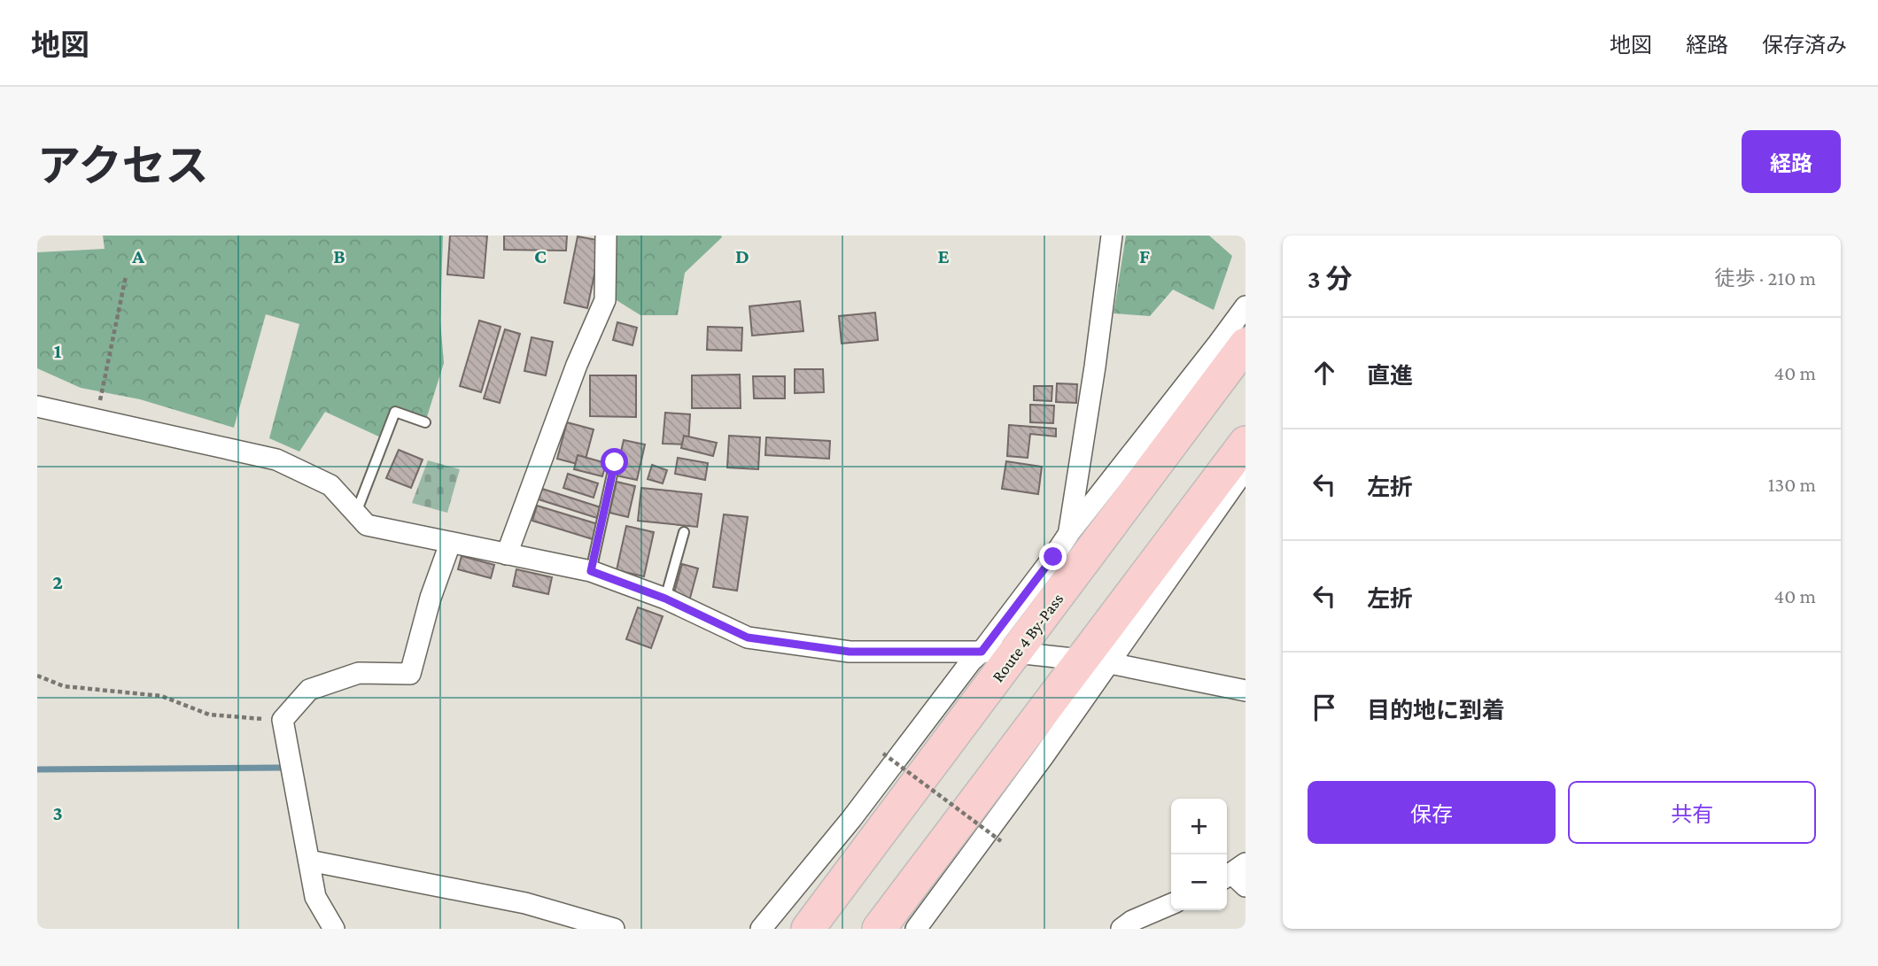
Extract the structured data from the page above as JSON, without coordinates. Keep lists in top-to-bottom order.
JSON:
{
  "streets": {
    "highway": ["Route 4 By-Pass"]
  },
  "page": {
    "header": "地図",
    "nav": ["地図", "経路", "保存済み"],
    "title": "アクセス",
    "buttons": [
      "経路",
      ["保存", "共有"]
    ],
    "heading": ["3 分", "徒歩 · 210 m"],
    "list": [
      ["直進", "40 m"],
      ["左折", "130 m"],
      ["左折", "40 m"],
      "目的地に到着"
    ],
    "map_buttons": ["+", "−"]
  },
  "grid": {
    "columns": [
      "A",
      "B",
      "C",
      "D",
      "E",
      "F"
    ],
    "rows": ["1", "2", "3"]
  }
}
